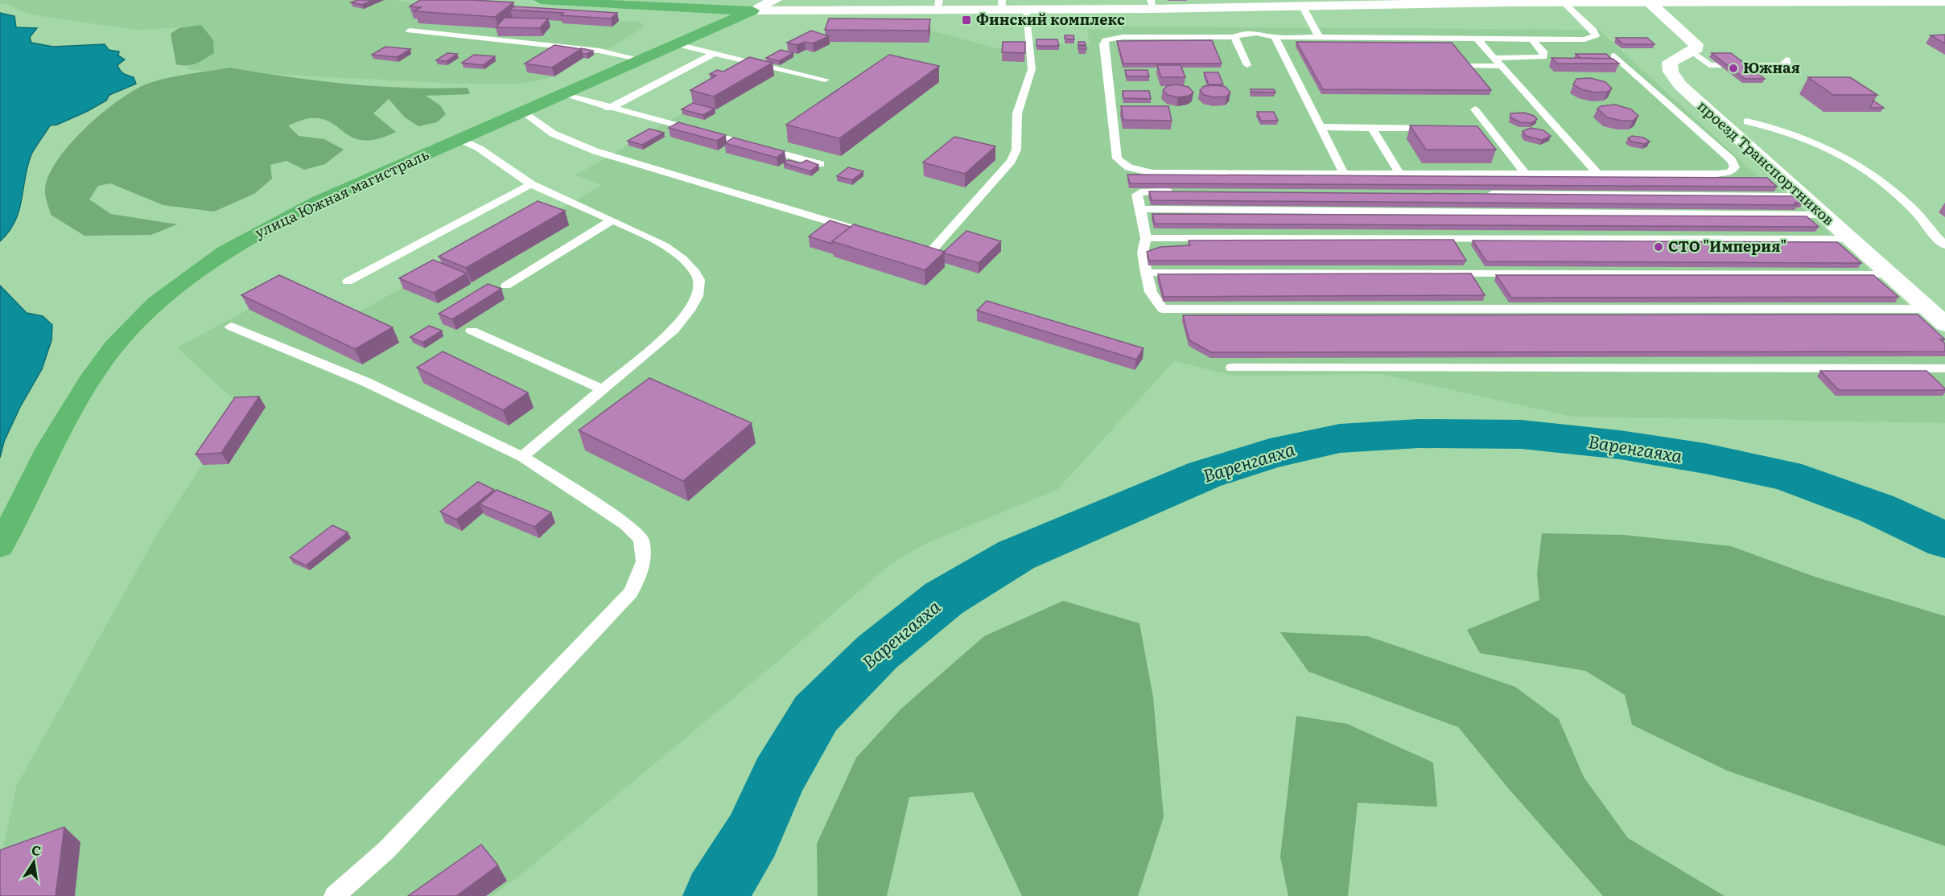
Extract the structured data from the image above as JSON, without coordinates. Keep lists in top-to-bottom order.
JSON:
{
  "streets": {
    "highway": ["улица Южная магистраль"],
    "street": ["проезд Транспортников"]
  },
  "water": ["Варенгаяха"],
  "places": {
    "transit": ["Финский комплекс"],
    "other": ["Южная", "СТО \"Империя\""]
  },
  "north": "top"
}
